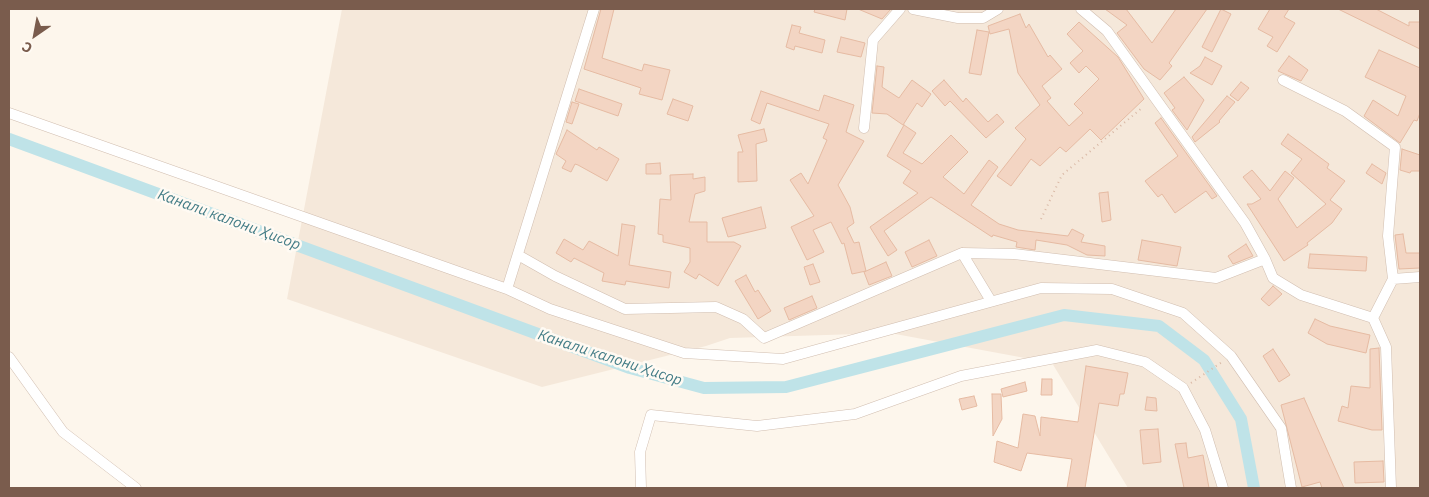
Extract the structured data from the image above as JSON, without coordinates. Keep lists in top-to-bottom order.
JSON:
{
  "water": ["Канали калони Ҳисор"],
  "north": "bottom left"
}
